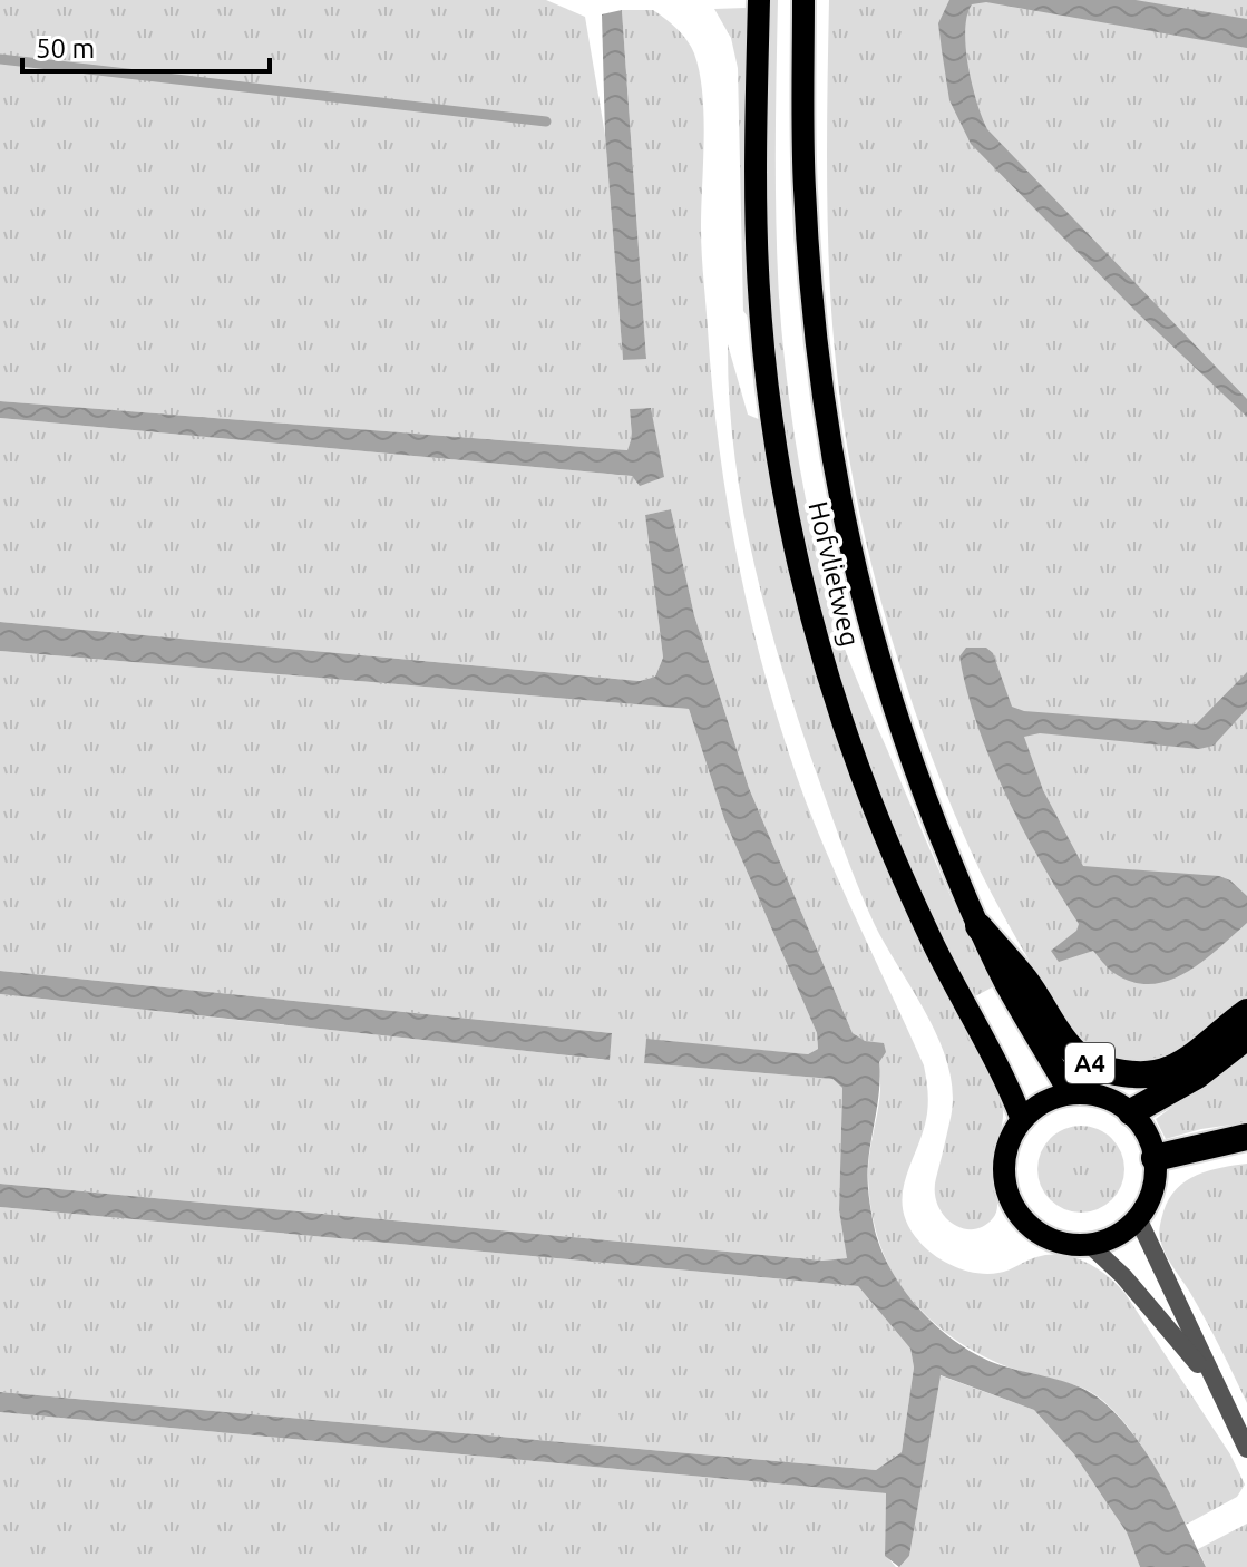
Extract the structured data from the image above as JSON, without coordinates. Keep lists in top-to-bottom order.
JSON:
{
  "streets": {
    "highway": ["A4"],
    "main road": ["Hofvlietweg"]
  },
  "crossings": [
    ["Hofvlietweg", "A4"]
  ],
  "scale_bar": "50 m"
}
